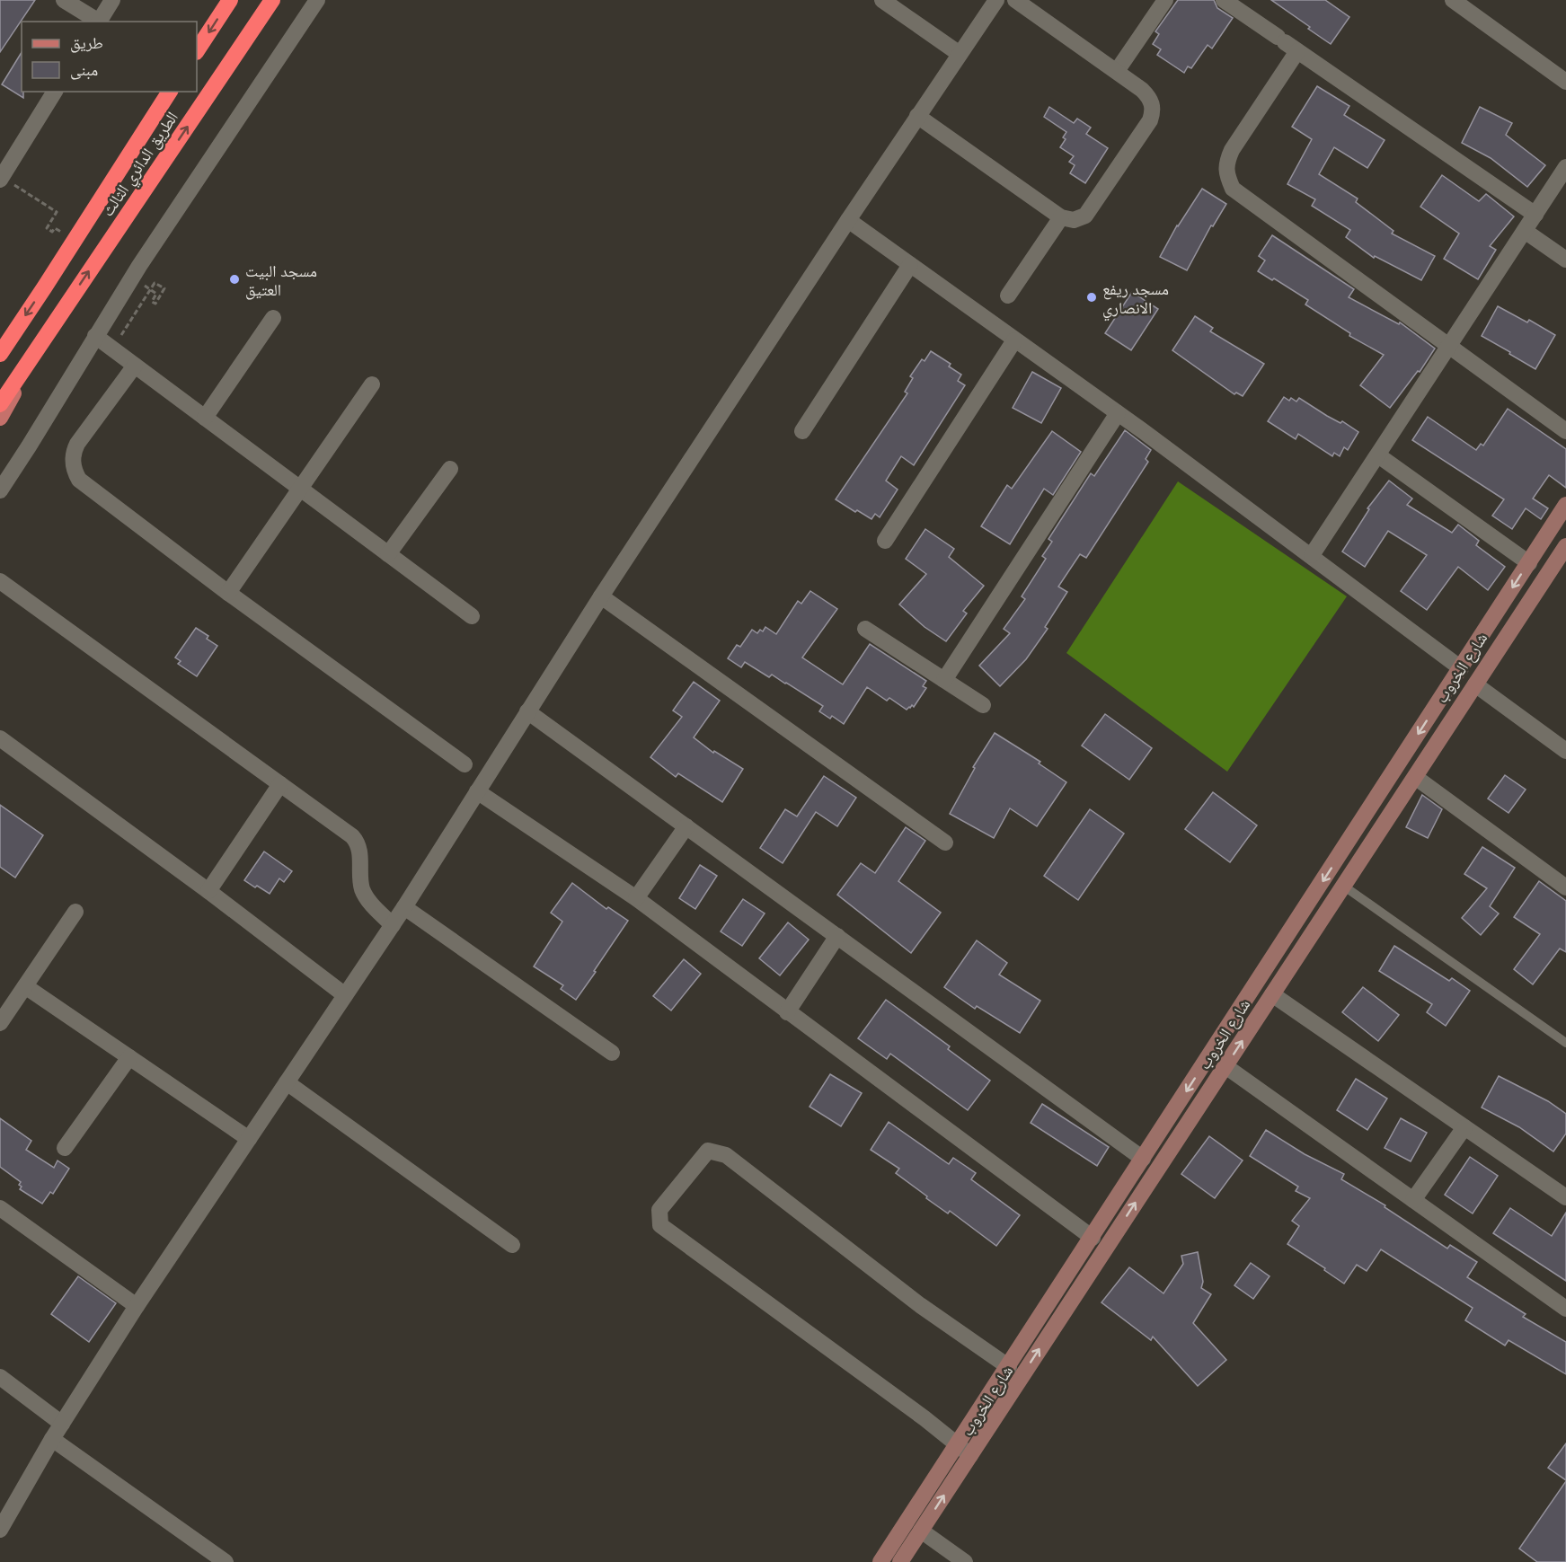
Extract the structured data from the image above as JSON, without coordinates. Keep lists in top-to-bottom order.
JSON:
{
  "streets": {
    "highway": ["الطريق الدائري الثالث"],
    "main road": ["شارع الخروب"]
  },
  "places": ["مسجد البيت العتيق", "مسجد ريفع الانصاري"],
  "legend": ["طريق", "مبنى"]
}
